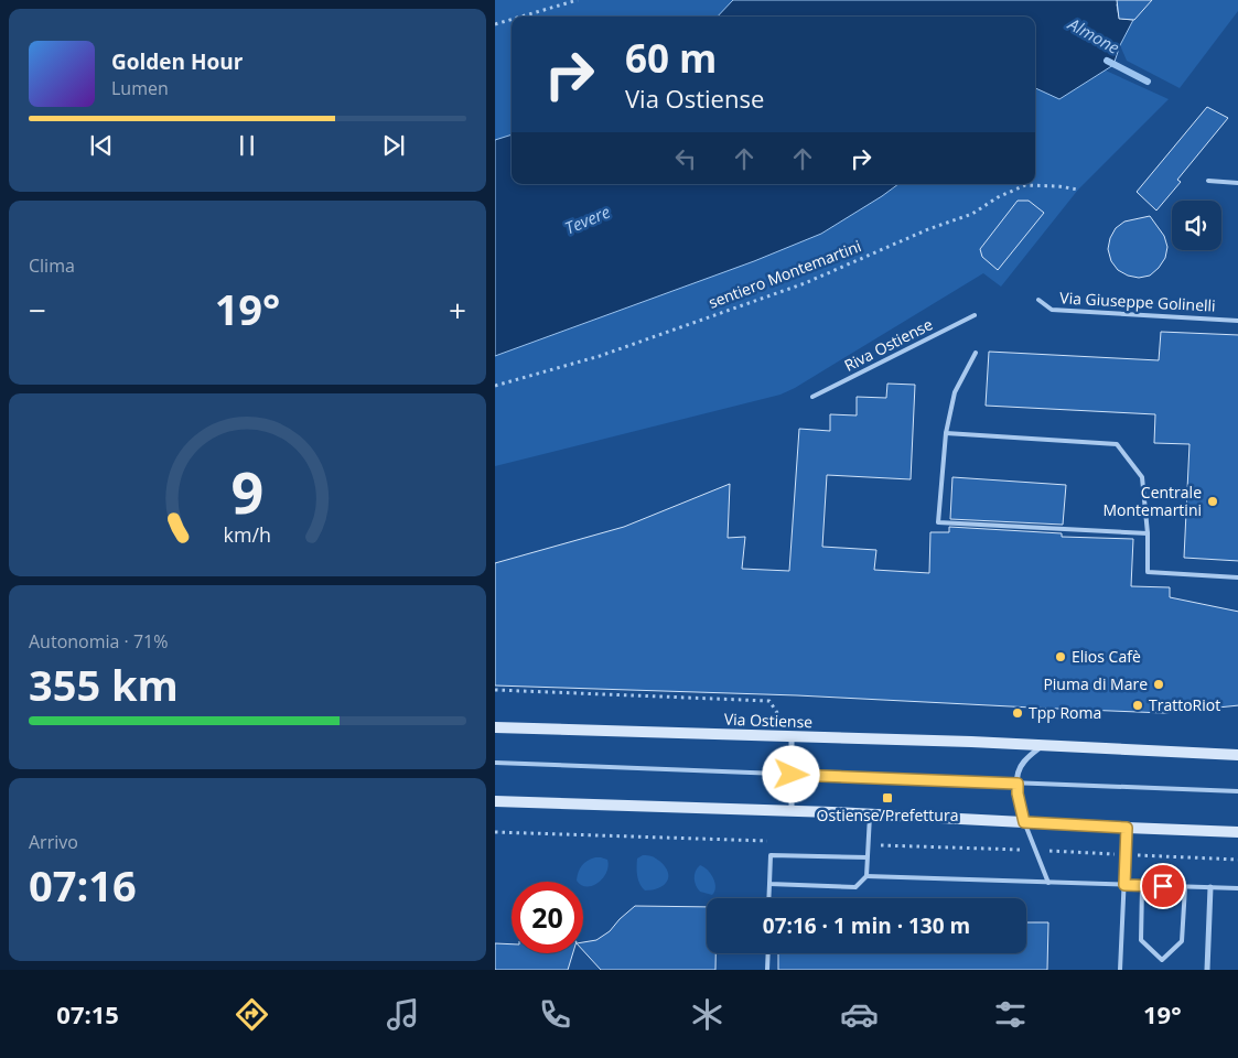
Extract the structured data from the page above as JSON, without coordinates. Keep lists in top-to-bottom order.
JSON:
{
  "streets": {
    "main road": ["Via Ostiense"],
    "lane": ["Via Giuseppe Golinelli", "Riva Ostiense"],
    "path": ["sentiero Montemartini"]
  },
  "water": ["Almone", "Tevere"],
  "places": {
    "other": [
      "Centrale Montemartini",
      "Elios Cafè",
      "Piuma di Mare",
      "TrattoRiot",
      "Tpp Roma"
    ],
    "transit": ["Ostiense/Prefettura"]
  },
  "page": {
    "turn": ["60 m", "Via Ostiense"],
    "song": ["Golden Hour", "Lumen"],
    "tile": [
      "Clima",
      ["Autonomia · 71%", "355 km"],
      ["Arrivo", "07:16"]
    ],
    "heat": ["−", "19°", "+"],
    "limit": "20",
    "trip": "07:16 · 1 min · 130 m",
    "tabs": ["07:15", "19°"],
    "gauge": ["9", "km/h"]
  }
}
